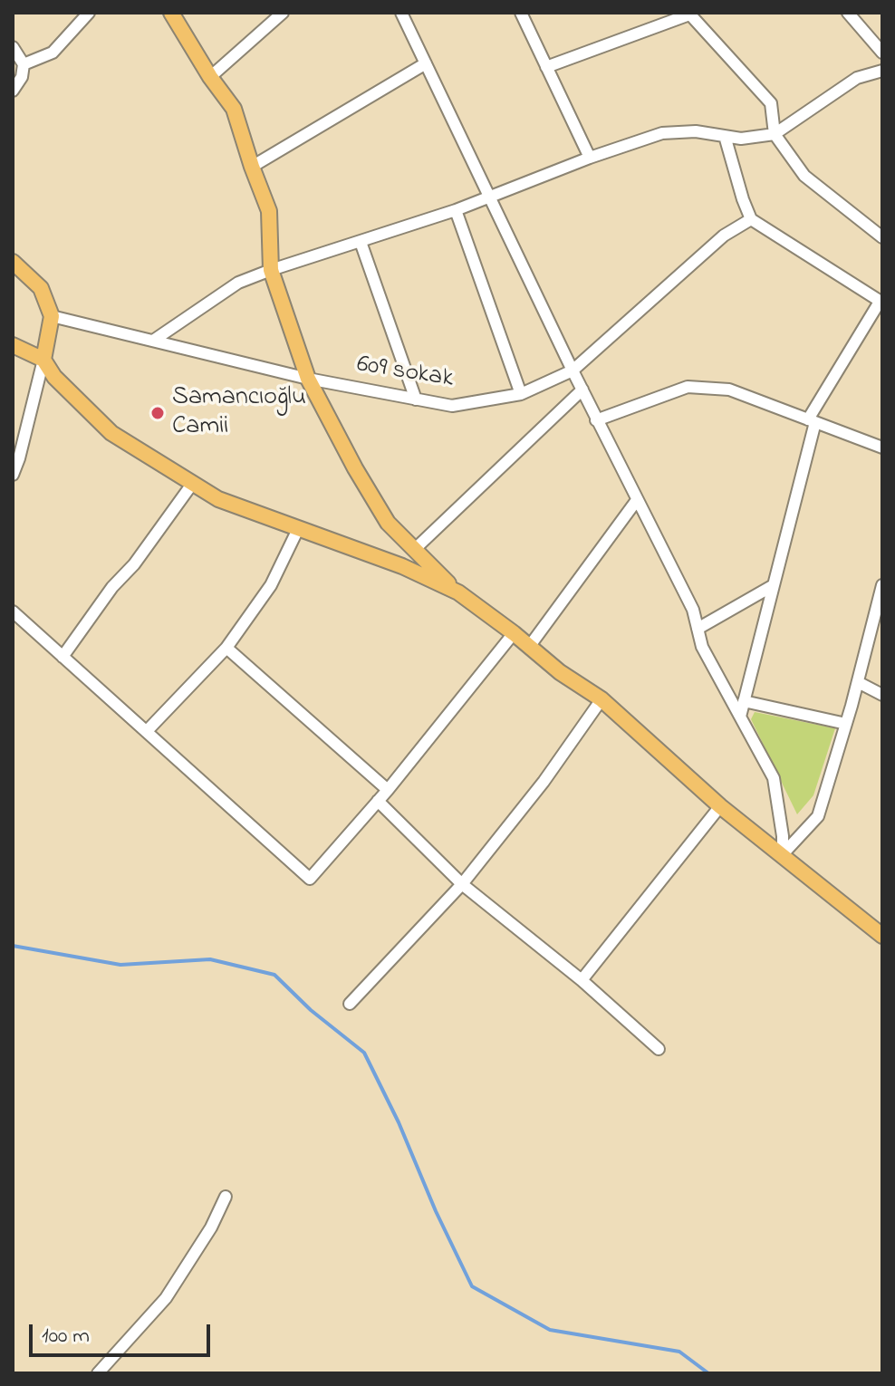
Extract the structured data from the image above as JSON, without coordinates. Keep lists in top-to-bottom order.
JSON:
{
  "streets": {
    "street": ["609 sokak"]
  },
  "places": ["Samancıoğlu Camii"],
  "scale_bar": "100 m"
}
